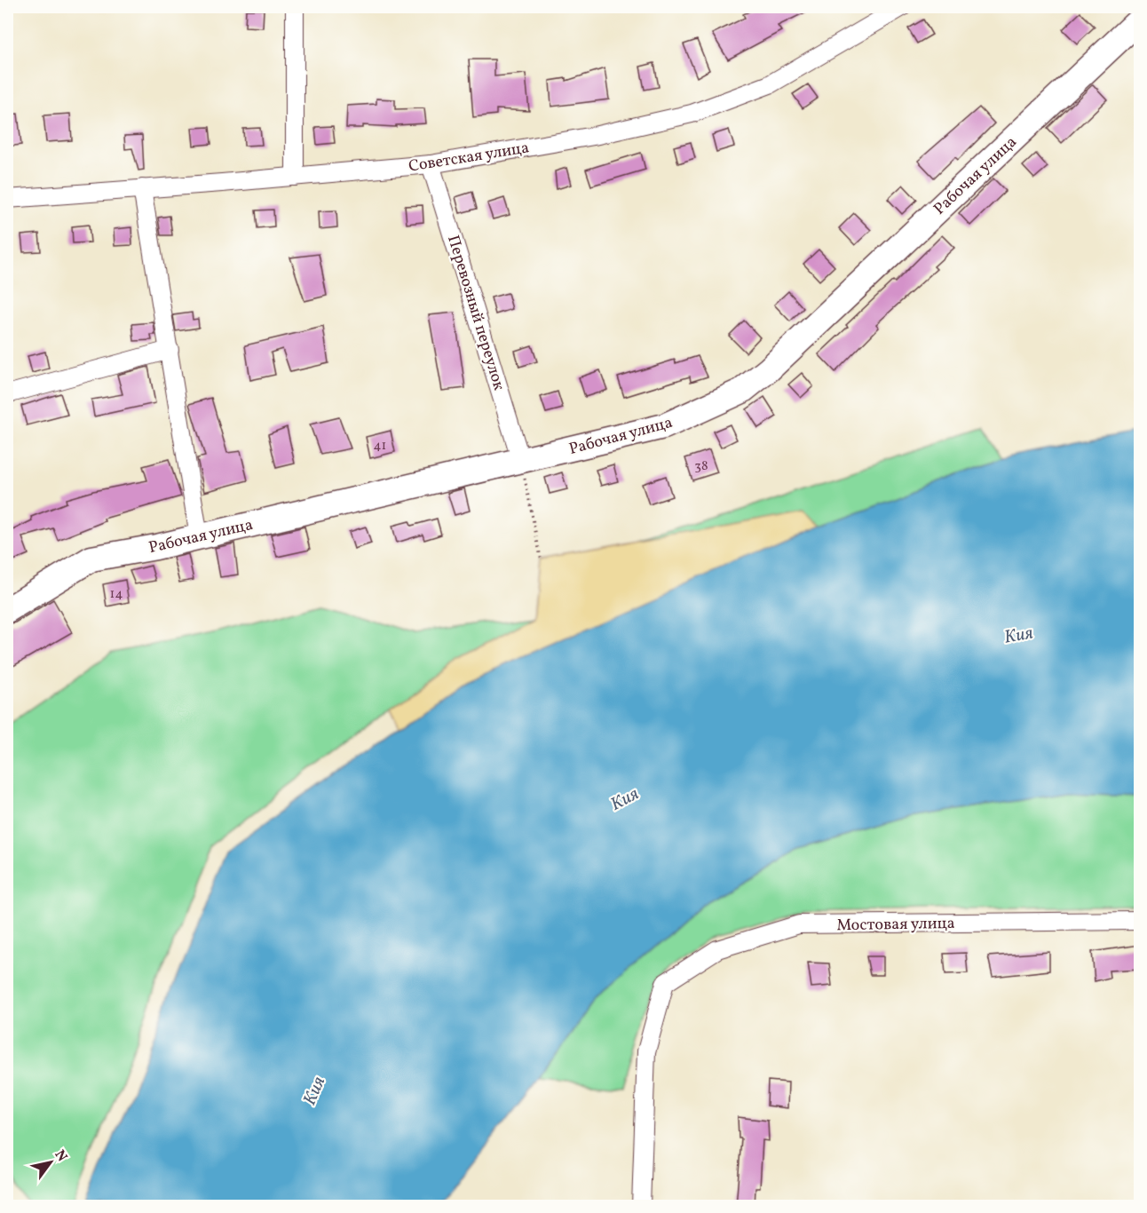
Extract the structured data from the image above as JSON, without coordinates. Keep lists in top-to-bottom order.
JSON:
{
  "streets": {
    "main road": ["Рабочая улица"],
    "street": ["Советская улица", "Перевозный переулок", "Мостовая улица"]
  },
  "crossings": [
    ["Советская улица", "Перевозный переулок"],
    ["Рабочая улица", "Перевозный переулок"]
  ],
  "water": ["Кия"],
  "house_numbers": ["41", "38", "14"],
  "north": "top right"
}
